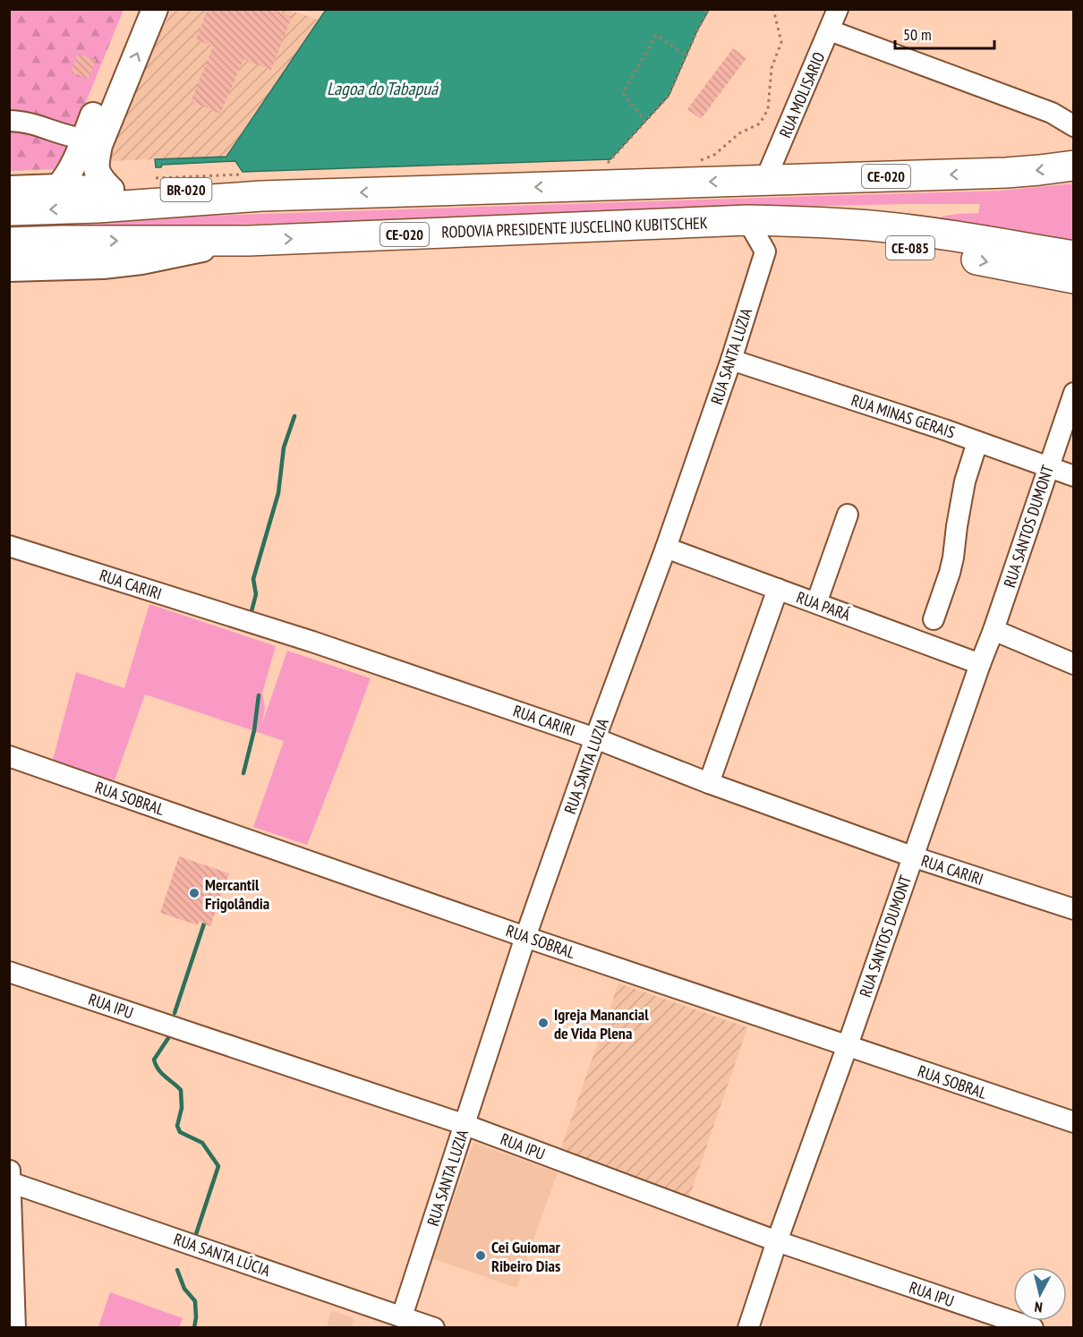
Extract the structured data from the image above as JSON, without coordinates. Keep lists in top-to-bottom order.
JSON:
{
  "streets": {
    "highway": [
      "CE-020",
      "BR-020",
      "RODOVIA PRESIDENTE JUSCELINO KUBITSCHEK",
      "CE-085"
    ],
    "street": [
      "RUA MOLISARIO",
      "RUA SANTA LUZIA",
      "RUA MINAS GERAIS",
      "RUA SANTOS DUMONT",
      "RUA CARIRI",
      "RUA PARÁ",
      "RUA SOBRAL",
      "RUA IPU",
      "RUA SANTA LÚCIA"
    ]
  },
  "crossings": [
    ["RUA MOLISARIO", "CE-020"],
    ["CE-020", "BR-020"],
    ["RODOVIA PRESIDENTE JUSCELINO KUBITSCHEK", "CE-085"],
    ["RODOVIA PRESIDENTE JUSCELINO KUBITSCHEK", "RUA SANTA LUZIA"],
    ["CE-085", "RUA SANTA LUZIA"],
    ["RUA SANTA LUZIA", "RUA MINAS GERAIS"],
    ["RUA SANTA LUZIA", "RUA CARIRI"],
    ["RUA SANTA LUZIA", "RUA PARÁ"],
    ["RUA SANTA LUZIA", "RUA SOBRAL"],
    ["RUA SANTA LUZIA", "RUA IPU"],
    ["RUA SANTA LUZIA", "RUA SANTA LÚCIA"],
    ["RUA MINAS GERAIS", "RUA SANTOS DUMONT"],
    ["RUA SANTOS DUMONT", "RUA CARIRI"],
    ["RUA SANTOS DUMONT", "RUA PARÁ"],
    ["RUA SANTOS DUMONT", "RUA SOBRAL"],
    ["RUA SANTOS DUMONT", "RUA IPU"]
  ],
  "water": ["Lagoa do Tabapuá"],
  "places": ["Mercantil Frigolândia", "Igreja Manancial de Vida Plena", "Cei Guiomar Ribeiro Dias"],
  "scale_bar": "50 m",
  "north": "bottom"
}
